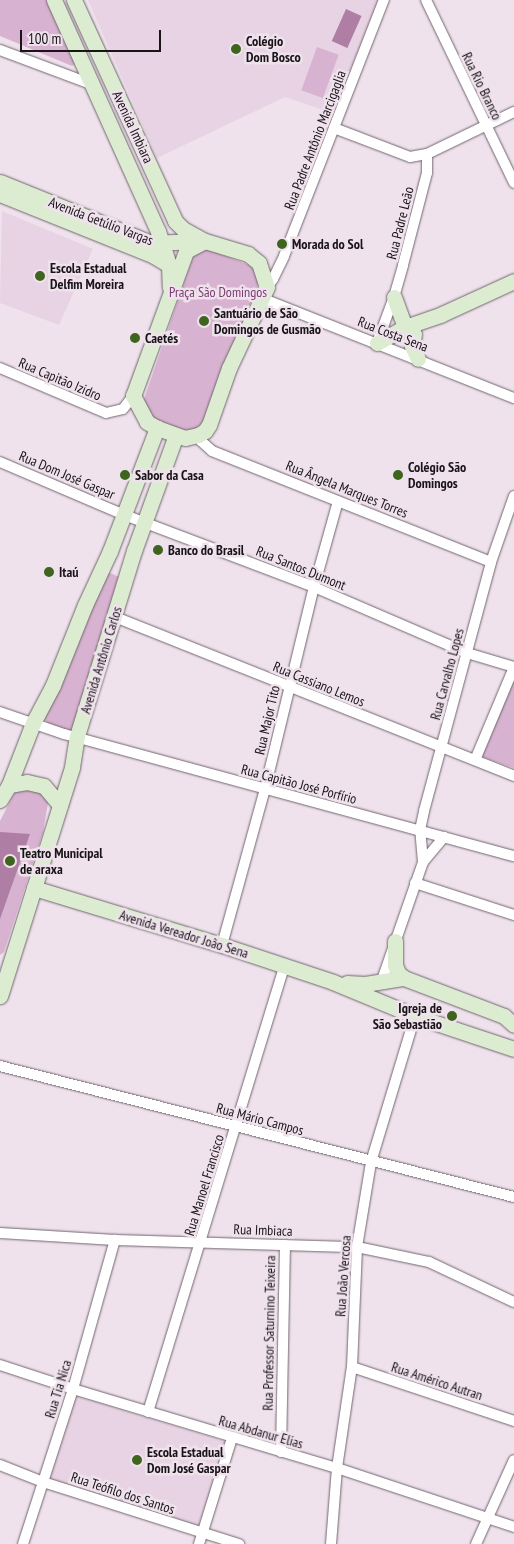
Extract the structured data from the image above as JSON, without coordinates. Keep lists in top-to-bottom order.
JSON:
{
  "streets": {
    "main road": [
      "Avenida Imbiara",
      "Avenida Getúlio Vargas",
      "Avenida Antônio Carlos",
      "Avenida Vereador João Sena"
    ],
    "street": [
      "Rua Rio Branco",
      "Rua Padre Antônio Marcigaglia",
      "Rua Padre Leão",
      "Rua Costa Sena",
      "Rua Capitão Izidro",
      "Rua Dom José Gaspar",
      "Rua Ângela Marques Torres",
      "Rua Santos Dumont",
      "Rua Carvalho Lopes",
      "Rua Cassiano Lemos",
      "Rua Major Tito",
      "Rua Capitão José Porfírio",
      "Rua Mário Campos",
      "Rua Manoel Francisco",
      "Rua Imbiaca",
      "Rua João Vercosa",
      "Rua Professor Saturnino Teixeira",
      "Rua Américo Autran",
      "Rua Tia Nica",
      "Rua Abdanur Elias",
      "Rua Teófilo dos Santos"
    ]
  },
  "crossings": [
    ["Avenida Imbiara", "Avenida Getúlio Vargas"],
    ["Rua Padre Antônio Marcigaglia", "Rua Costa Sena"],
    ["Rua Padre Leão", "Rua Costa Sena"],
    ["Rua Dom José Gaspar", "Rua Santos Dumont"],
    ["Rua Ângela Marques Torres", "Rua Carvalho Lopes"],
    ["Rua Ângela Marques Torres", "Rua Major Tito"],
    ["Rua Santos Dumont", "Avenida Antônio Carlos"],
    ["Rua Santos Dumont", "Rua Carvalho Lopes"],
    ["Rua Santos Dumont", "Rua Major Tito"],
    ["Avenida Antônio Carlos", "Rua Cassiano Lemos"],
    ["Avenida Antônio Carlos", "Rua Capitão José Porfírio"],
    ["Avenida Antônio Carlos", "Avenida Vereador João Sena"],
    ["Rua Carvalho Lopes", "Rua Cassiano Lemos"],
    ["Rua Carvalho Lopes", "Rua Capitão José Porfírio"],
    ["Rua Cassiano Lemos", "Rua Major Tito"],
    ["Rua Major Tito", "Rua Capitão José Porfírio"],
    ["Rua Major Tito", "Avenida Vereador João Sena"],
    ["Avenida Vereador João Sena", "Rua Manoel Francisco"],
    ["Avenida Vereador João Sena", "Rua João Vercosa"],
    ["Rua Mário Campos", "Rua Manoel Francisco"],
    ["Rua Mário Campos", "Rua João Vercosa"],
    ["Rua Manoel Francisco", "Rua Imbiaca"],
    ["Rua Manoel Francisco", "Rua Abdanur Elias"],
    ["Rua Imbiaca", "Rua João Vercosa"],
    ["Rua Imbiaca", "Rua Professor Saturnino Teixeira"],
    ["Rua Imbiaca", "Rua Tia Nica"],
    ["Rua João Vercosa", "Rua Américo Autran"],
    ["Rua João Vercosa", "Rua Abdanur Elias"],
    ["Rua Professor Saturnino Teixeira", "Rua Abdanur Elias"],
    ["Rua Tia Nica", "Rua Abdanur Elias"],
    ["Rua Tia Nica", "Rua Teófilo dos Santos"]
  ],
  "parks": ["Praça São Domingos"],
  "places": [
    "Colégio Dom Bosco",
    "Morada do Sol",
    "Escola Estadual Delfim Moreira",
    "Santuário de São Domingos de Gusmão",
    "Caetés",
    "Sabor da Casa",
    "Colégio São Domingos",
    "Banco do Brasil",
    "Itaú",
    "Teatro Municipal de araxa",
    "Igreja de São Sebastião",
    "Escola Estadual Dom José Gaspar"
  ],
  "scale_bar": "100 m"
}
